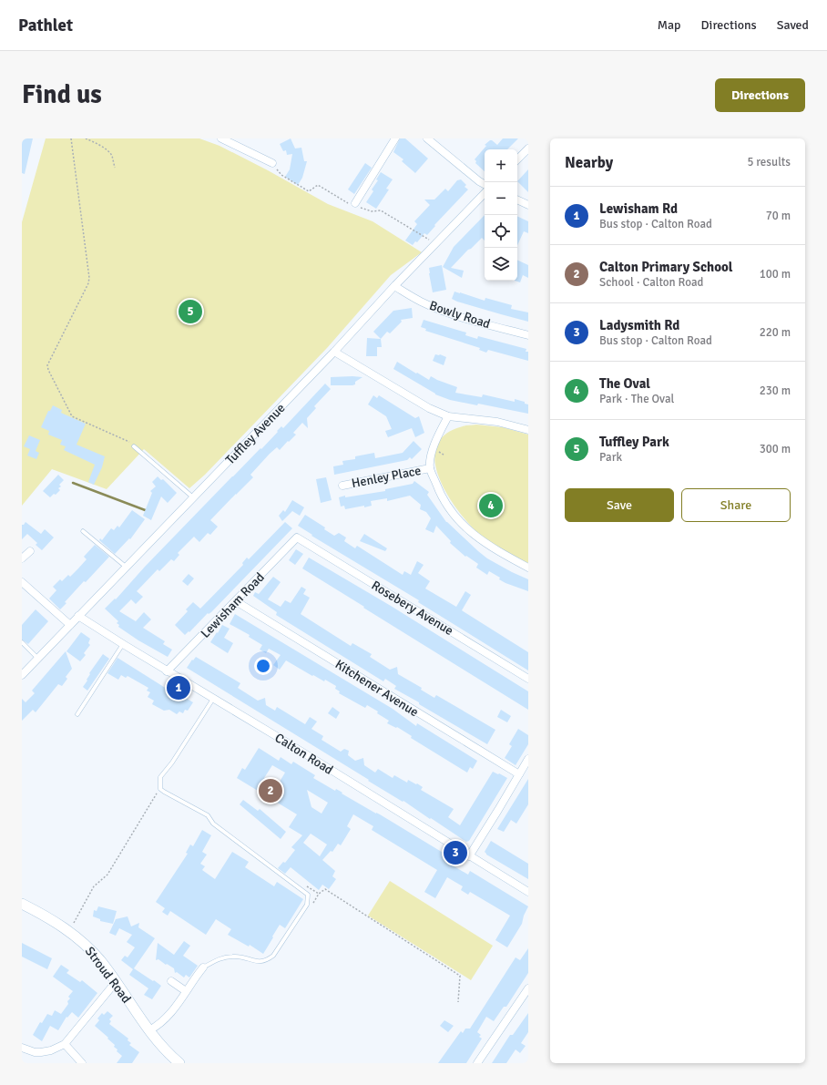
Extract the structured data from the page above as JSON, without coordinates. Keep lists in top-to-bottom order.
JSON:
{
  "streets": {
    "main road": ["Stroud Road"],
    "street": [
      "Bowly Road",
      "Tuffley Avenue",
      "Henley Place",
      "Lewisham Road",
      "Rosebery Avenue",
      "Kitchener Avenue",
      "Calton Road"
    ]
  },
  "crossings": [
    ["Bowly Road", "Tuffley Avenue"],
    ["Tuffley Avenue", "Calton Road"],
    ["Lewisham Road", "Rosebery Avenue"],
    ["Lewisham Road", "Kitchener Avenue"],
    ["Lewisham Road", "Calton Road"]
  ],
  "page": {
    "header": "Pathlet",
    "nav": ["Map", "Directions", "Saved"],
    "buttons": [
      "Directions",
      ["Save", "Share"]
    ],
    "title": "Find us",
    "heading": ["Nearby", "5 results"],
    "map_buttons": ["+", "−"],
    "list": [
      {
        "mark": "1",
        "name": "Lewisham Rd",
        "note": "Bus stop · Calton Road",
        "value": "70 m"
      },
      {
        "mark": "2",
        "name": "Calton Primary School",
        "note": "School · Calton Road",
        "value": "100 m"
      },
      {
        "mark": "3",
        "name": "Ladysmith Rd",
        "note": "Bus stop · Calton Road",
        "value": "220 m"
      },
      {
        "mark": "4",
        "name": "The Oval",
        "note": "Park · The Oval",
        "value": "230 m"
      },
      {
        "mark": "5",
        "name": "Tuffley Park",
        "note": "Park",
        "value": "300 m"
      }
    ],
    "pins": [
      "5",
      "4",
      "1",
      "2",
      "3"
    ]
  }
}
